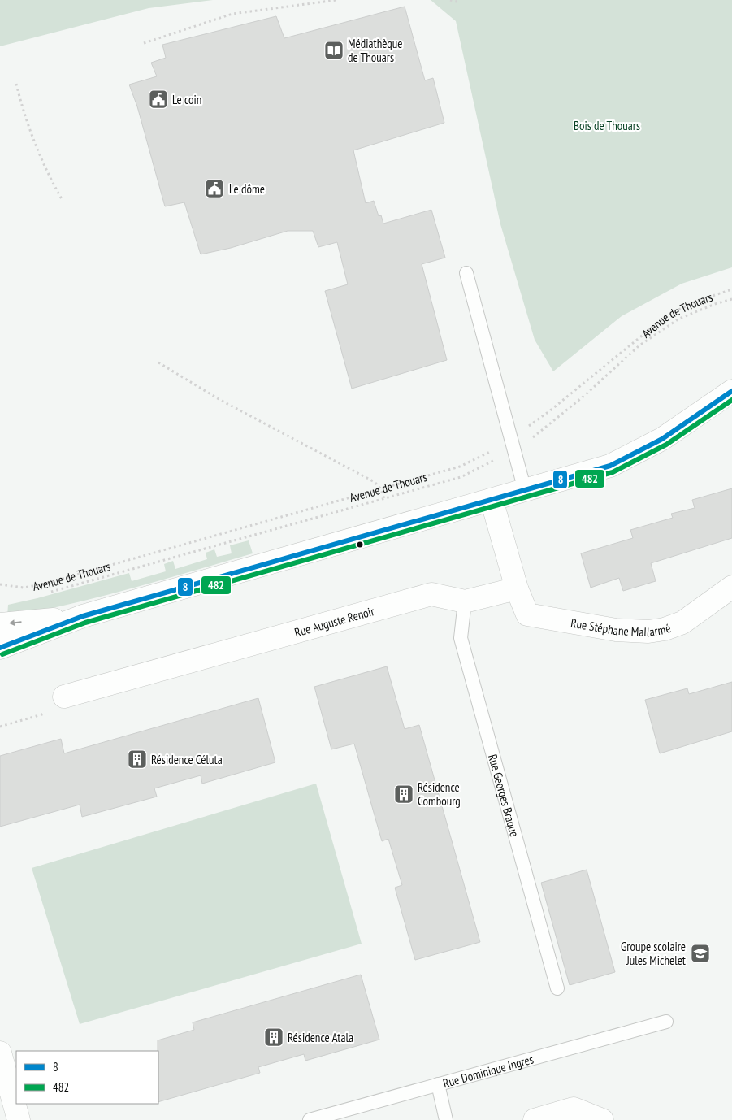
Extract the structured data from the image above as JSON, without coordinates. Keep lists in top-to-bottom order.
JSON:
{
  "streets": {
    "street": ["Rue Auguste Renoir", "Rue Stéphane Mallarmé"],
    "lane": ["Rue Georges Braque", "Rue Dominique Ingres"],
    "path": ["Avenue de Thouars"]
  },
  "crossings": [
    ["Rue Auguste Renoir", "Rue Stéphane Mallarmé"],
    ["Rue Auguste Renoir", "Rue Georges Braque"]
  ],
  "parks": ["Bois de Thouars"],
  "places": {
    "library": ["Médiathèque de Thouars"],
    "public building": ["Le coin", "Le dôme"],
    "building": ["Résidence Céluta", "Résidence Combourg", "Résidence Atala"],
    "school or university": ["Groupe scolaire Jules Michelet"]
  },
  "lines": ["transit line 8", "transit line 482"],
  "legend": ["8", "482"]
}
